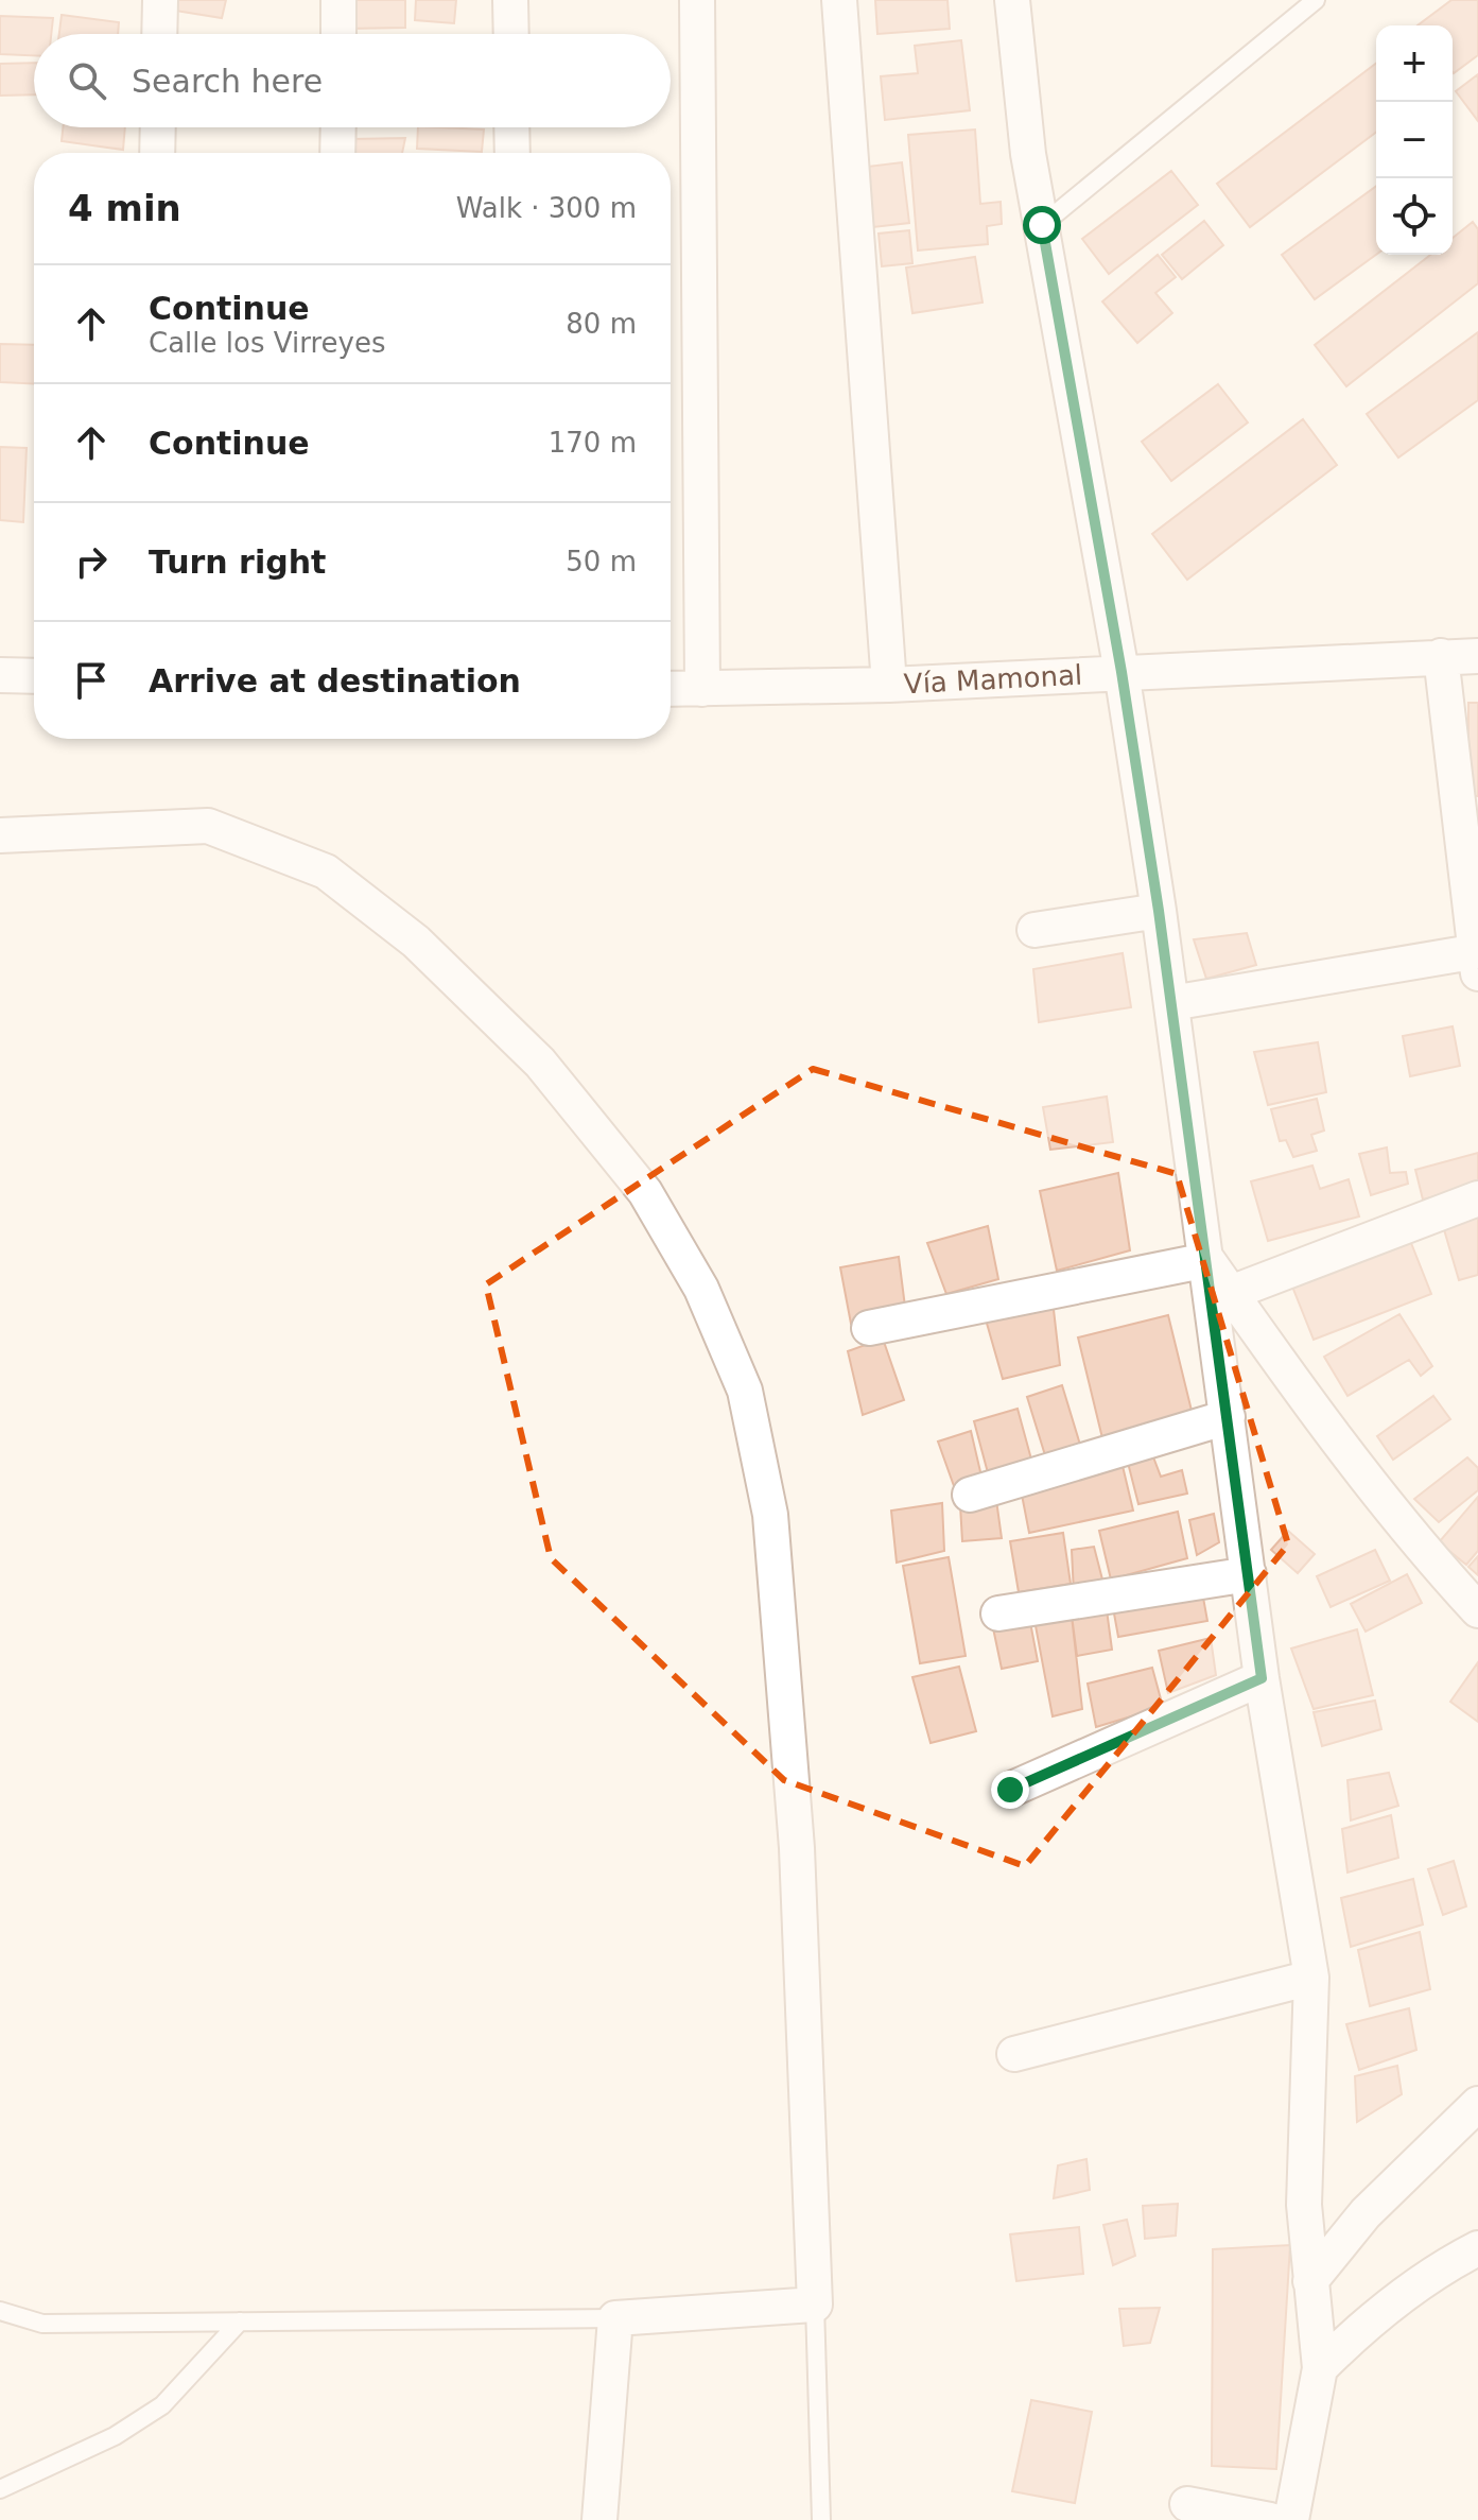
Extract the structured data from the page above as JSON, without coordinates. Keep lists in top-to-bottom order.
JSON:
{
  "streets": {
    "street": ["Vía Mamonal"]
  },
  "page": {
    "map_buttons": ["+", "−"],
    "search": "Search here",
    "heading": ["4 min", "Walk · 300 m"],
    "list": [
      ["Continue", "Calle los Virreyes", "80 m"],
      ["Continue", "170 m"],
      ["Turn right", "50 m"],
      "Arrive at destination"
    ]
  }
}
